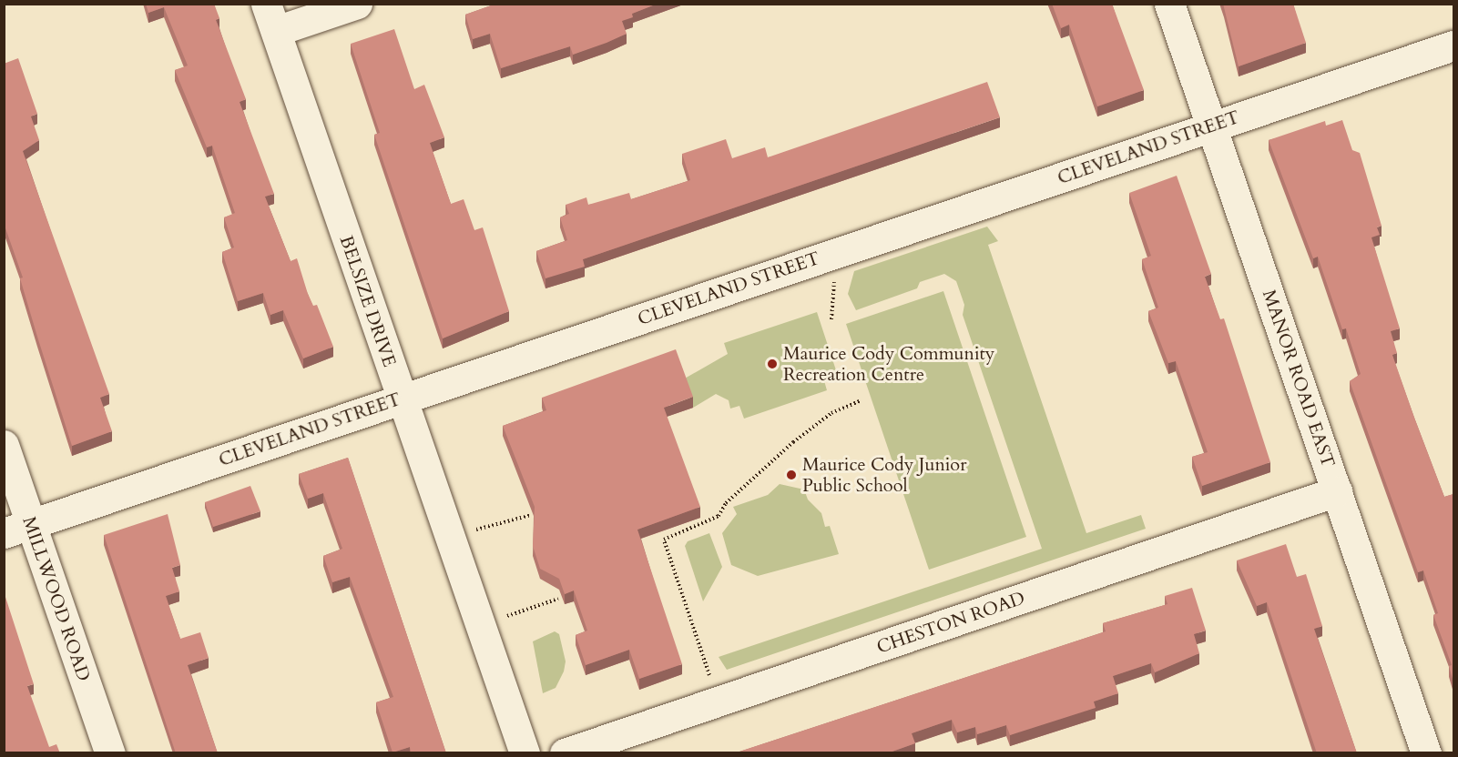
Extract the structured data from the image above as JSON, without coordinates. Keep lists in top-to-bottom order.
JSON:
{
  "streets": {
    "street": [
      "CLEVELAND STREET",
      "BELSIZE DRIVE",
      "MANOR ROAD EAST",
      "MILLWOOD ROAD",
      "CHESTON ROAD"
    ]
  },
  "crossings": [
    ["CLEVELAND STREET", "BELSIZE DRIVE"],
    ["CLEVELAND STREET", "MANOR ROAD EAST"],
    ["CLEVELAND STREET", "MILLWOOD ROAD"],
    ["MANOR ROAD EAST", "CHESTON ROAD"]
  ],
  "places": ["Maurice Cody Community Recreation Centre", "Maurice Cody Junior Public School"]
}
